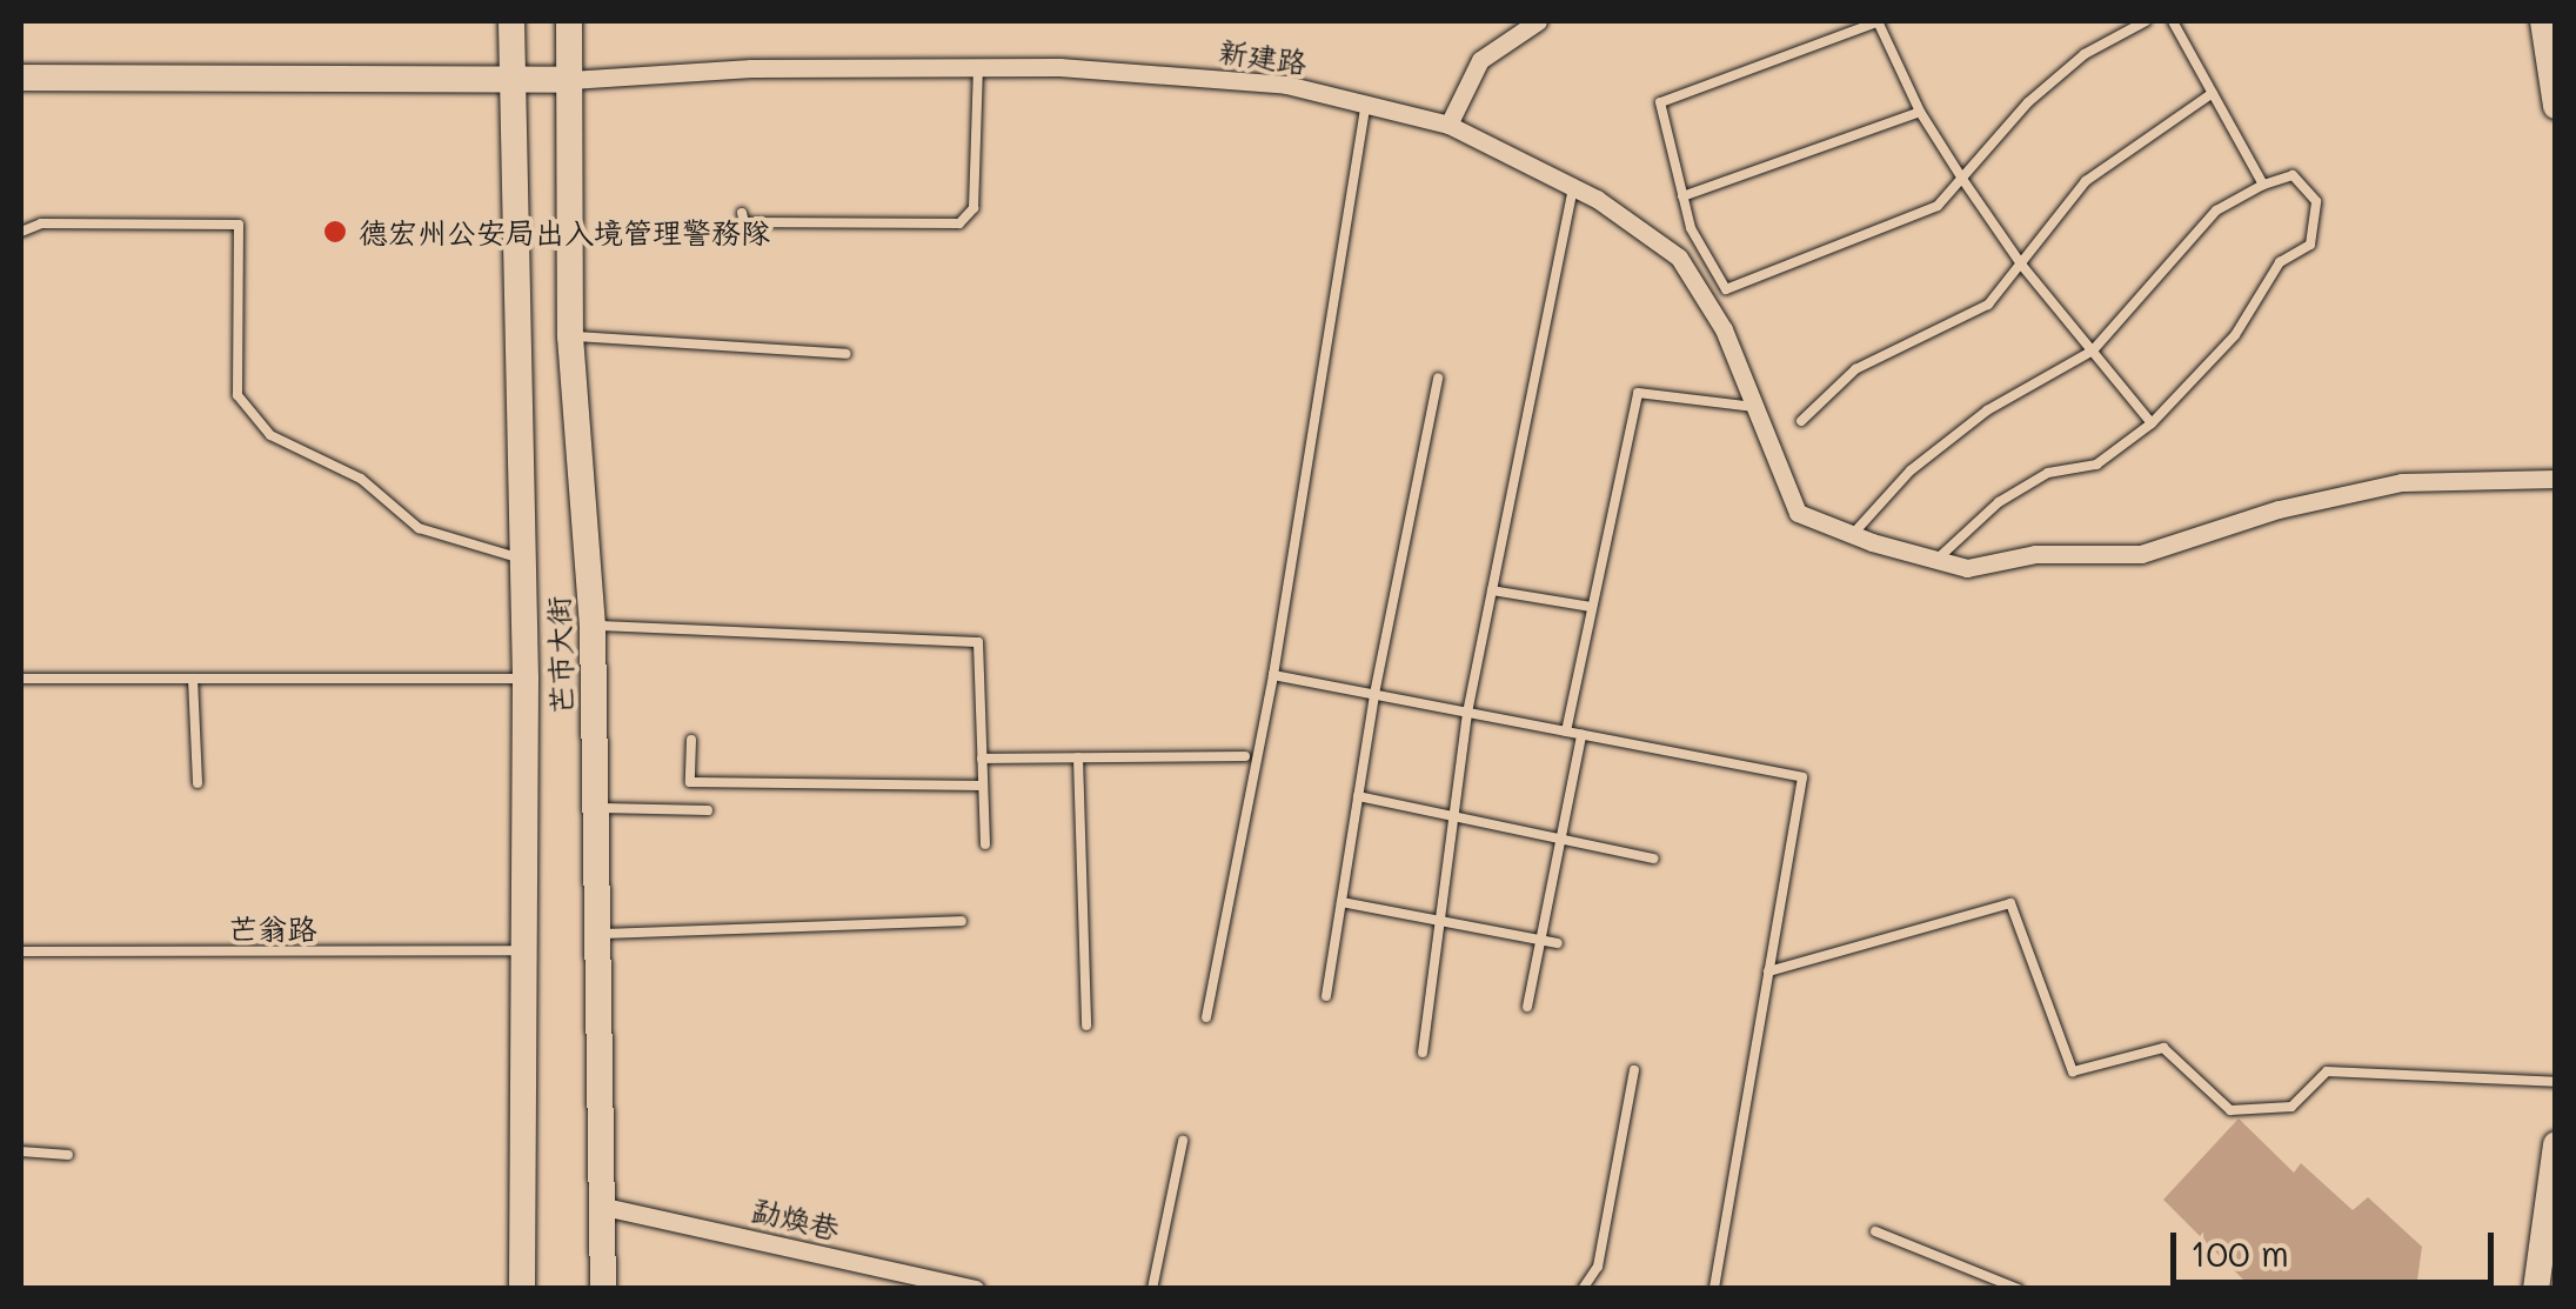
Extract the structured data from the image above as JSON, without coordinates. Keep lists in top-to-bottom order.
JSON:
{
  "streets": {
    "main road": ["芒市大街"],
    "street": ["新建路", "勐焕巷"],
    "lane": ["芒翁路"]
  },
  "crossings": [
    ["新建路", "芒市大街"],
    ["芒市大街", "芒翁路"],
    ["芒市大街", "勐焕巷"]
  ],
  "places": ["德宏州公安局出入境管理警務隊"],
  "scale_bar": "100 m"
}
